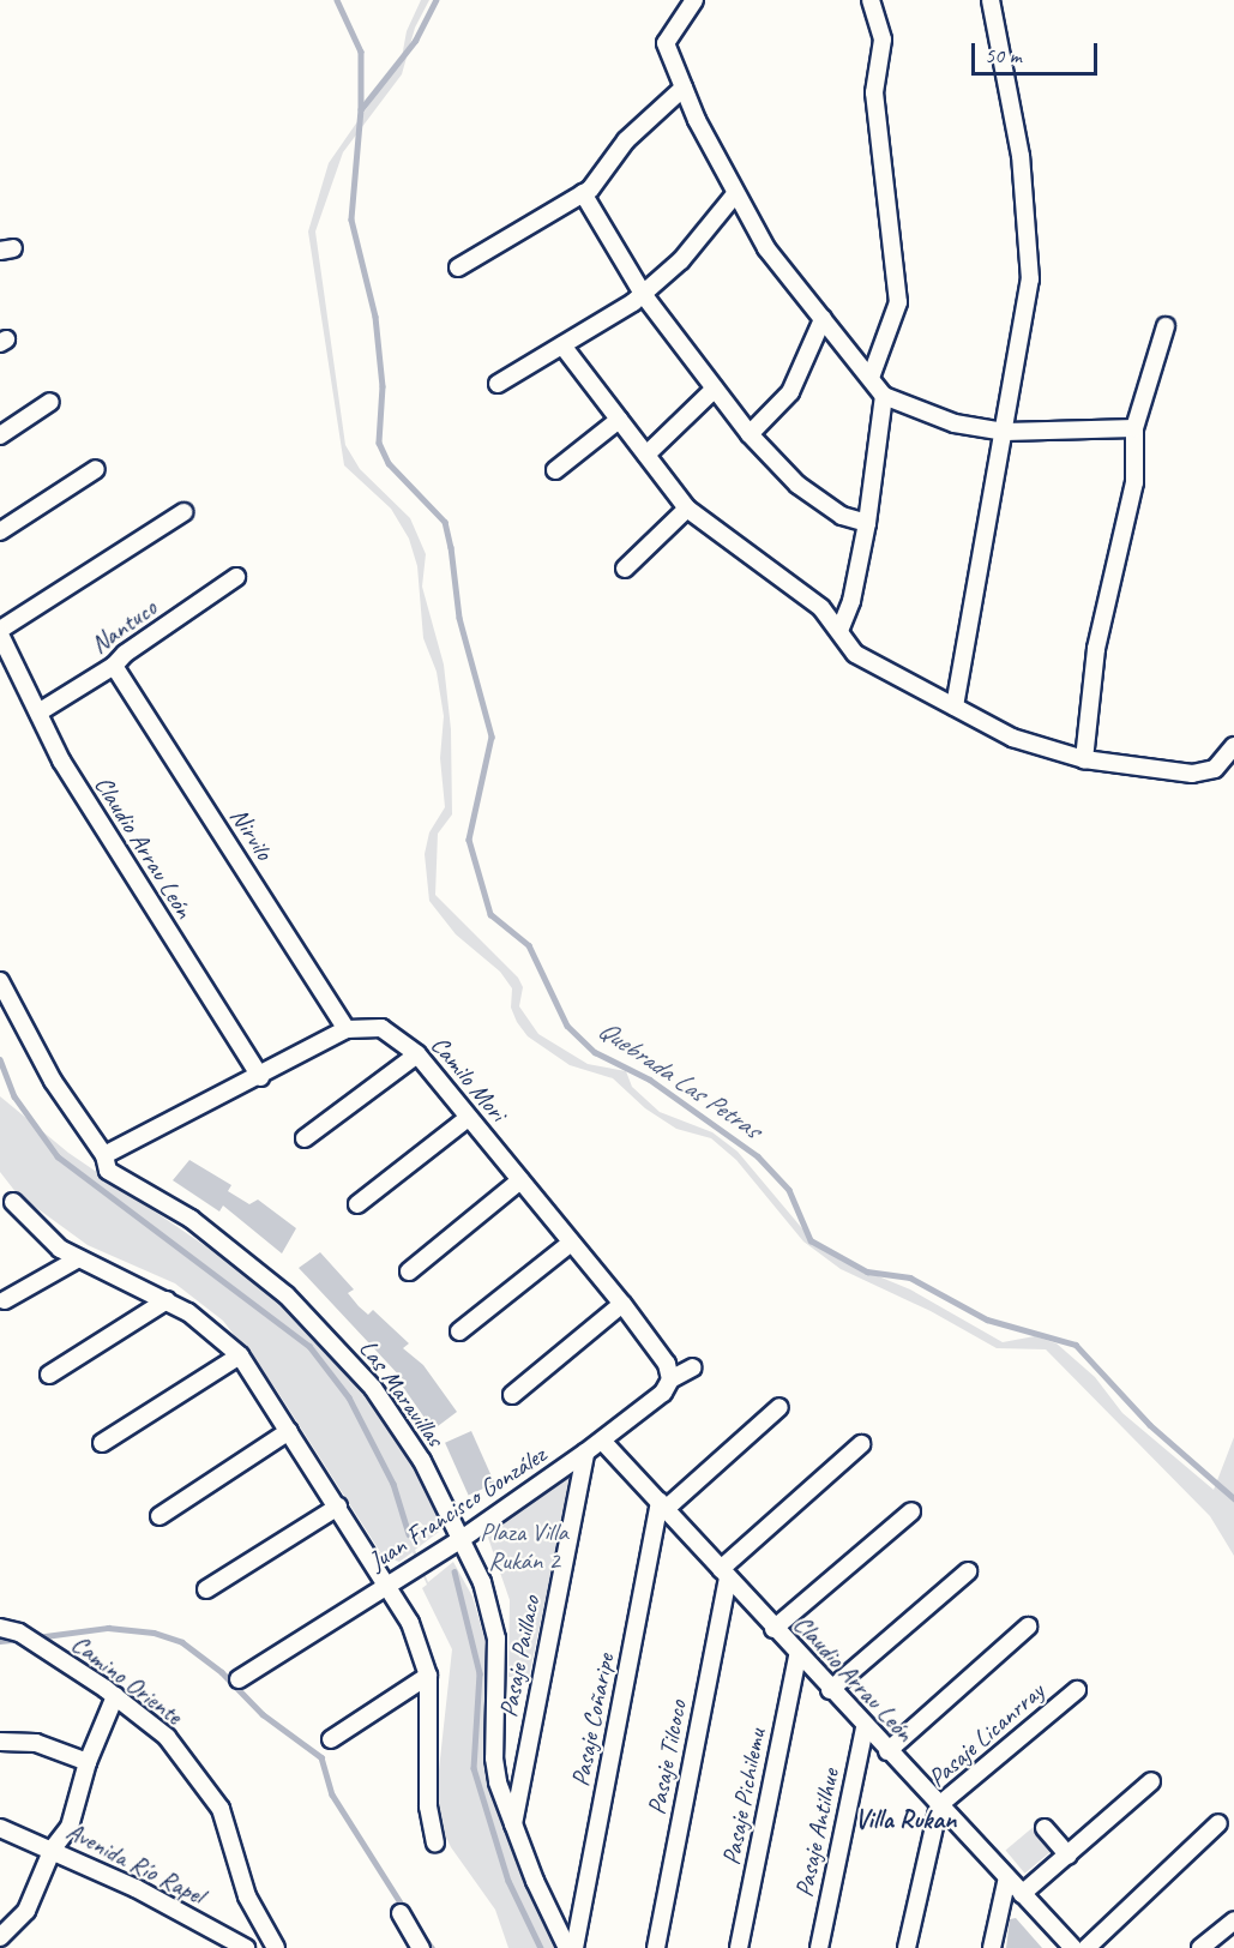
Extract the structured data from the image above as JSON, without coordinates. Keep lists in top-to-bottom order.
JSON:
{
  "streets": {
    "street": [
      "Nantuco",
      "Nirvilo",
      "Claudio Arrau León",
      "Camilo Mori",
      "Las Maravillas",
      "Juan Francisco González",
      "Pasaje Paillaco",
      "Camino Oriente",
      "Pasaje Coñaripe",
      "Pasaje Licanrray",
      "Pasaje Tilcoco",
      "Pasaje Pichilemu",
      "Pasaje Antilhue",
      "Avenida Río Rapel"
    ]
  },
  "crossings": [
    ["Nantuco", "Nirvilo"],
    ["Nantuco", "Claudio Arrau León"],
    ["Nirvilo", "Camilo Mori"],
    ["Claudio Arrau León", "Camilo Mori"],
    ["Claudio Arrau León", "Juan Francisco González"],
    ["Claudio Arrau León", "Pasaje Coñaripe"],
    ["Claudio Arrau León", "Pasaje Licanrray"],
    ["Claudio Arrau León", "Pasaje Tilcoco"],
    ["Claudio Arrau León", "Pasaje Pichilemu"],
    ["Claudio Arrau León", "Pasaje Antilhue"],
    ["Camilo Mori", "Las Maravillas"],
    ["Camilo Mori", "Juan Francisco González"],
    ["Las Maravillas", "Juan Francisco González"],
    ["Las Maravillas", "Pasaje Paillaco"],
    ["Juan Francisco González", "Pasaje Paillaco"]
  ],
  "districts": ["Villa Rukan"],
  "water": ["Quebrada Las Petras"],
  "parks": ["Plaza Villa Rukán 2"],
  "scale_bar": "50 m"
}
